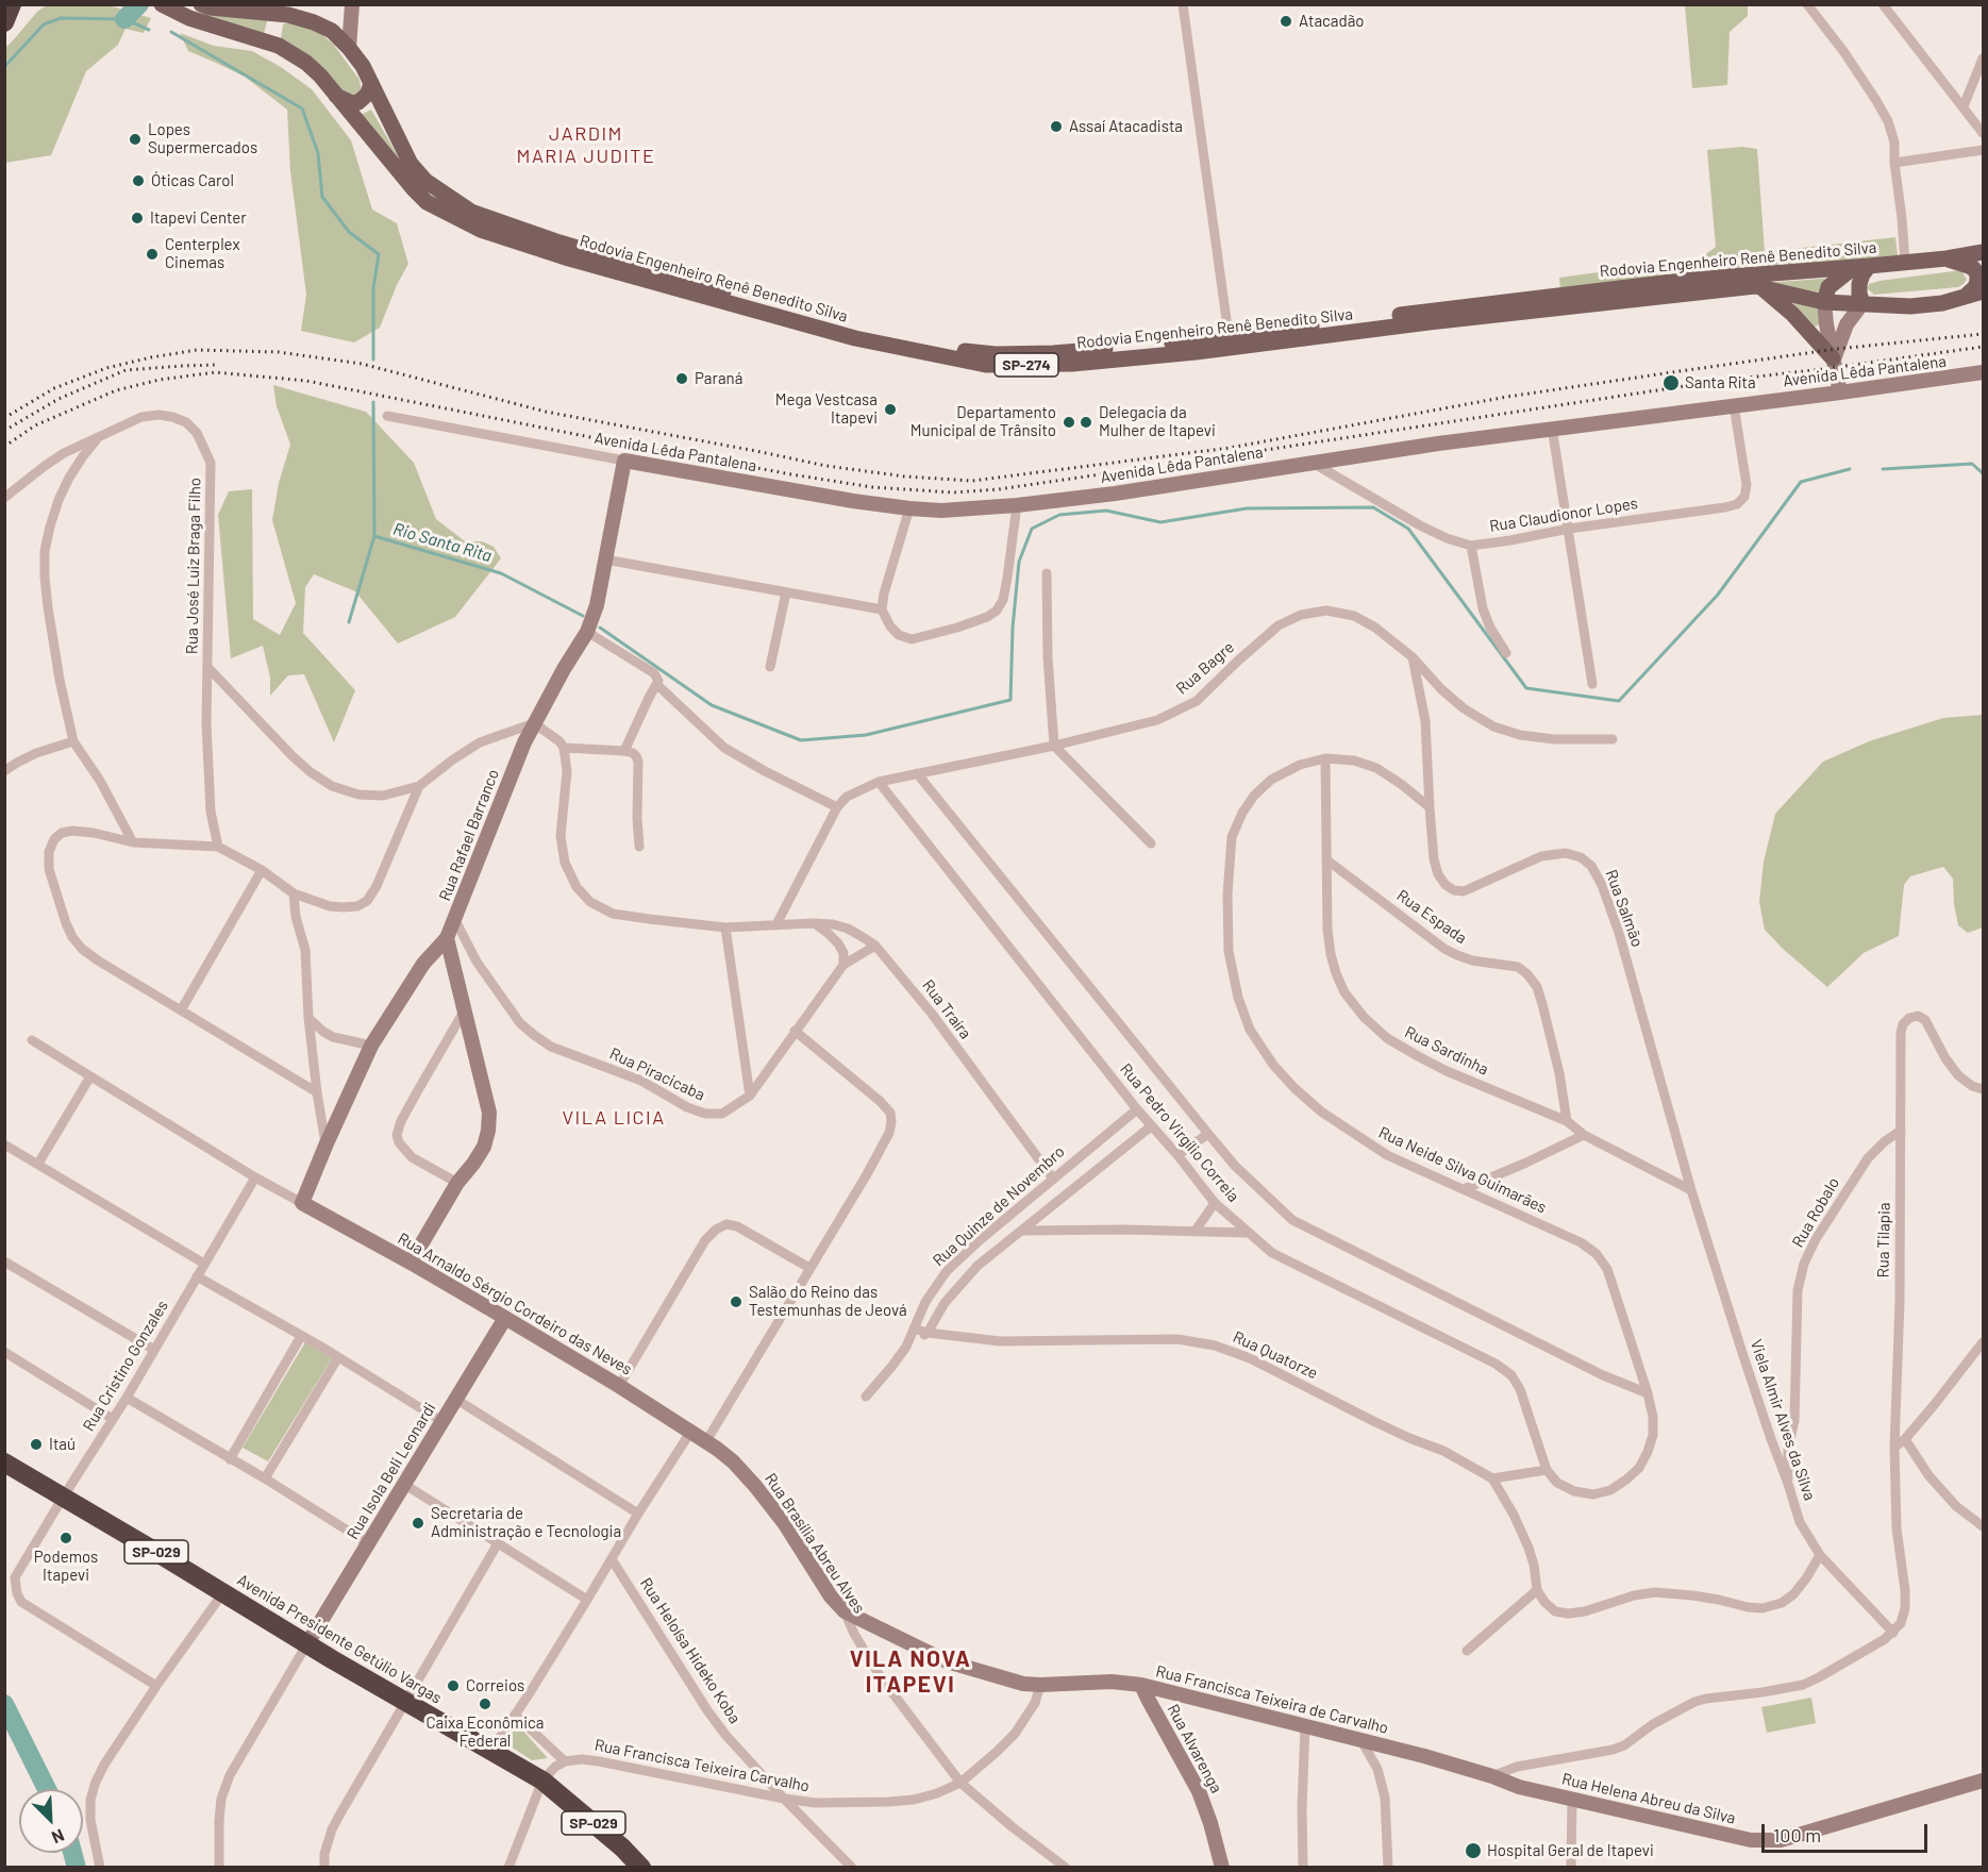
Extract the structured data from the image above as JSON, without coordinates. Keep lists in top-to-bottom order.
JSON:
{
  "streets": {
    "highway": ["SP-029", "Avenida Presidente Getúlio Vargas"],
    "main road": ["Rodovia Engenheiro Renê Benedito Silva", "SP-274"],
    "street": [
      "Avenida Lêda Pantalena",
      "Rua Claudionor Lopes",
      "Rua José Luiz Braga Filho",
      "Rua Bagre",
      "Rua Rafael Barranco",
      "Rua Salmão",
      "Rua Espada",
      "Rua Traíra",
      "Rua Sardinha",
      "Rua Piracicaba",
      "Rua Pedro Virgílio Correia",
      "Rua Neide Silva Guimarães",
      "Rua Quinze de Novembro",
      "Rua Robalo",
      "Rua Tilapia",
      "Rua Arnaldo Sérgio Cordeiro das Neves",
      "Rua Quatorze",
      "Rua Cristino Gonzales",
      "Viela Almir Alves da Silva",
      "Rua Isola Beli Leonardi",
      "Rua Brasília Abreu Alves",
      "Rua Heloísa Hideko Koba",
      "Rua Francisca Teixeira de Carvalho",
      "Rua Alvarenga",
      "Rua Francisca Teixeira Carvalho",
      "Rua Helena Abreu da Silva"
    ]
  },
  "crossings": [
    ["Avenida Lêda Pantalena", "Rua Claudionor Lopes"],
    ["Avenida Lêda Pantalena", "Rua Rafael Barranco"],
    ["Rua Bagre", "Rua Salmão"],
    ["Rua Bagre", "Rua Traíra"],
    ["Rua Bagre", "Rua Pedro Virgílio Correia"],
    ["Rua Rafael Barranco", "Rua Piracicaba"],
    ["Rua Rafael Barranco", "Rua Arnaldo Sérgio Cordeiro das Neves"],
    ["Rua Salmão", "Rua Sardinha"],
    ["Rua Salmão", "Rua Neide Silva Guimarães"],
    ["Rua Salmão", "Viela Almir Alves da Silva"],
    ["Rua Espada", "Rua Sardinha"],
    ["Rua Traíra", "Rua Piracicaba"],
    ["Rua Traíra", "Rua Quinze de Novembro"],
    ["Rua Sardinha", "Rua Neide Silva Guimarães"],
    ["Rua Sardinha", "Viela Almir Alves da Silva"],
    ["Rua Pedro Virgílio Correia", "Rua Neide Silva Guimarães"],
    ["Rua Pedro Virgílio Correia", "Rua Quinze de Novembro"],
    ["Rua Quinze de Novembro", "Rua Quatorze"],
    ["Rua Robalo", "Rua Tilapia"],
    ["Rua Robalo", "Viela Almir Alves da Silva"],
    ["Rua Tilapia", "Viela Almir Alves da Silva"],
    ["Rua Arnaldo Sérgio Cordeiro das Neves", "Rua Isola Beli Leonardi"],
    ["Rua Arnaldo Sérgio Cordeiro das Neves", "Rua Brasília Abreu Alves"],
    ["Rua Cristino Gonzales", "Avenida Presidente Getúlio Vargas"],
    ["Rua Isola Beli Leonardi", "Avenida Presidente Getúlio Vargas"],
    ["Rua Brasília Abreu Alves", "Rua Francisca Teixeira Carvalho"],
    ["Rua Heloísa Hideko Koba", "Rua Francisca Teixeira Carvalho"],
    ["Rua Francisca Teixeira de Carvalho", "Rua Alvarenga"],
    ["Rua Francisca Teixeira de Carvalho", "Rua Francisca Teixeira Carvalho"],
    ["Rua Francisca Teixeira de Carvalho", "Rua Helena Abreu da Silva"]
  ],
  "districts": ["JARDIM MARIA JUDITE", "VILA LICIA", "VILA NOVA ITAPEVI"],
  "water": ["Rio Santa Rita"],
  "places": [
    "Atacadão",
    "Assaí Atacadista",
    "Lopes Supermercados",
    "Óticas Carol",
    "Itapevi Center",
    "Centerplex Cinemas",
    "Paraná",
    "Santa Rita",
    "Mega Vestcasa Itapevi",
    "Departamento Municipal de Trânsito",
    "Delegacia da Mulher de Itapevi",
    "Salão do Reino das Testemunhas de Jeová",
    "Itaú",
    "Secretaria de Administração e Tecnologia",
    "Podemos Itapevi",
    "Correios",
    "Caixa Econômica Federal",
    "Hospital Geral de Itapevi"
  ],
  "scale_bar": "100 m",
  "north": "bottom right"
}
